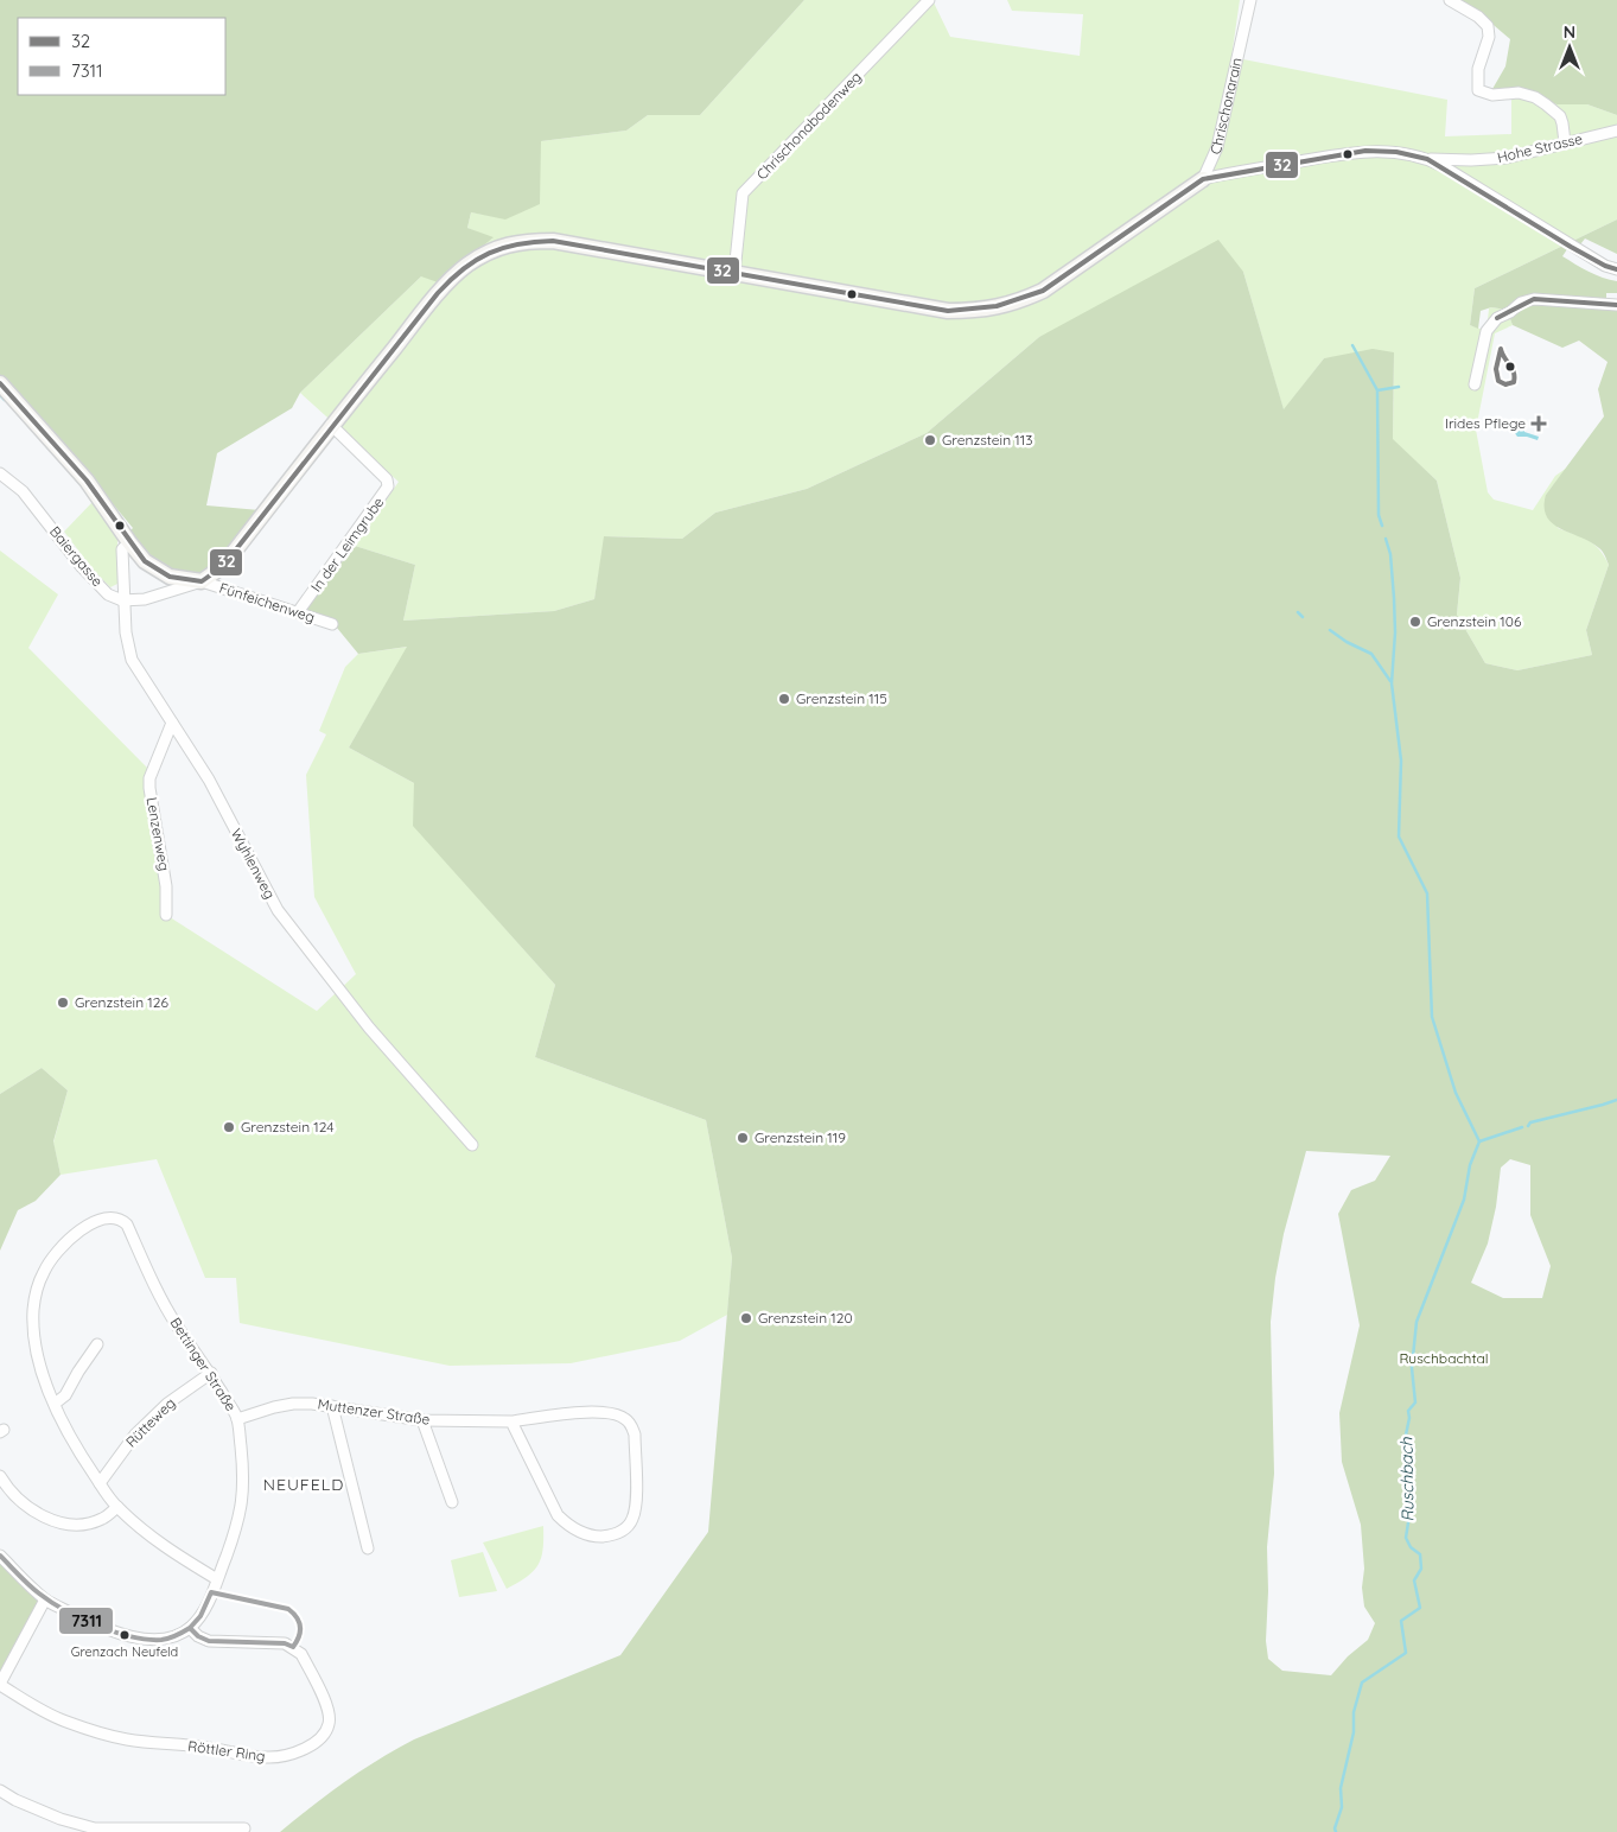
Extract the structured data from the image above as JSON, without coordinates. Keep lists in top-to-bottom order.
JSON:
{
  "streets": {
    "street": [
      "Chrischonarain",
      "Chrischonabodenweg",
      "Hohe Strasse",
      "In der Leimgrube",
      "Baiergasse",
      "Fünfeichenweg",
      "Lenzenweg",
      "Wyhlenweg",
      "Bettinger Straße",
      "Muttenzer Straße",
      "Rütteweg",
      "Röttler Ring"
    ]
  },
  "crossings": [
    ["Chrischonarain", "Hohe Strasse"],
    ["In der Leimgrube", "Fünfeichenweg"],
    ["Baiergasse", "Wyhlenweg"],
    ["Lenzenweg", "Wyhlenweg"],
    ["Bettinger Straße", "Muttenzer Straße"],
    ["Bettinger Straße", "Rütteweg"],
    ["Bettinger Straße", "Röttler Ring"]
  ],
  "districts": ["NEUFELD"],
  "water": ["Ruschbach"],
  "parks": ["Ruschbachtal"],
  "places": {
    "health": ["Irides Pflege"],
    "other": [
      "Grenzstein 113",
      "Grenzstein 106",
      "Grenzstein 115",
      "Grenzstein 126",
      "Grenzstein 124",
      "Grenzstein 119",
      "Grenzstein 120",
      "Grenzach Neufeld"
    ]
  },
  "lines": ["transit line 32", "transit line 7311"],
  "legend": ["32", "7311"],
  "north": "top"
}
